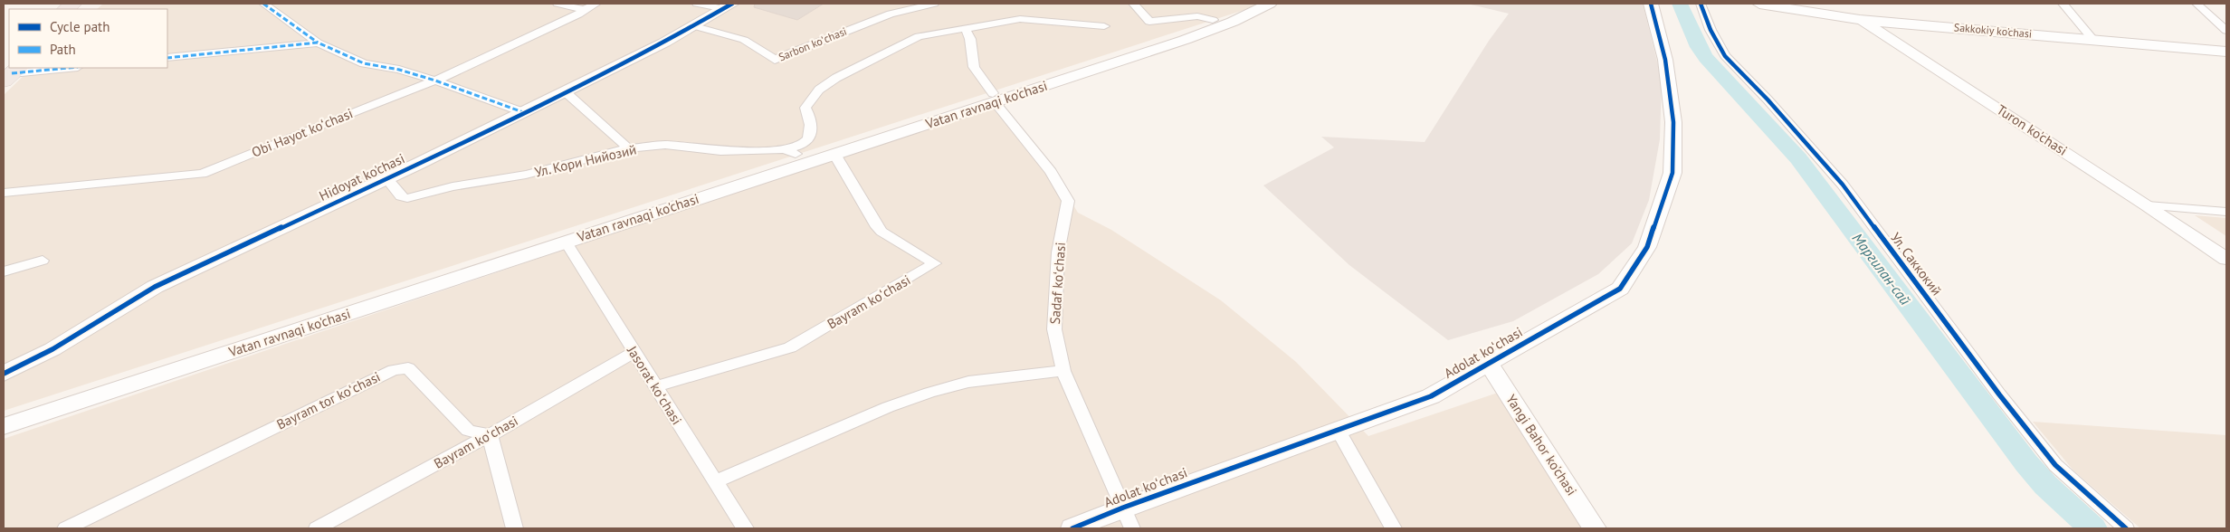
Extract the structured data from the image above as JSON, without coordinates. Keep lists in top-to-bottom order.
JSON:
{
  "streets": {
    "street": [
      "Sakkokiy ko'chasi",
      "Sarbon koʻchasi",
      "Vatan ravnaqi ko'chasi",
      "Turon ko'chasi",
      "Obi Hayot koʻchasi",
      "Ул. Кори Нийозий",
      "Hidoyat ko'chasi",
      "Ул. Саккокий",
      "Sadaf koʻchasi",
      "Bayram koʻchasi",
      "Adolat koʻchasi",
      "Jasorat koʻchasi",
      "Bayram tor koʻchasi",
      "Yangi Bahor ko'chasi"
    ]
  },
  "crossings": [
    ["Sakkokiy ko'chasi", "Turon ko'chasi"],
    ["Sarbon koʻchasi", "Hidoyat ko'chasi"],
    ["Vatan ravnaqi ko'chasi", "Ул. Кори Нийозий"],
    ["Vatan ravnaqi ko'chasi", "Sadaf koʻchasi"],
    ["Vatan ravnaqi ko'chasi", "Bayram koʻchasi"],
    ["Vatan ravnaqi ko'chasi", "Jasorat koʻchasi"],
    ["Ул. Кори Нийозий", "Hidoyat ko'chasi"],
    ["Ул. Кори Нийозий", "Sadaf koʻchasi"],
    ["Sadaf koʻchasi", "Adolat koʻchasi"],
    ["Bayram koʻchasi", "Jasorat koʻchasi"],
    ["Bayram koʻchasi", "Bayram tor koʻchasi"],
    ["Adolat koʻchasi", "Yangi Bahor ko'chasi"]
  ],
  "water": ["Маргилан-сай"],
  "legend": ["Cycle path", "Path"]
}
